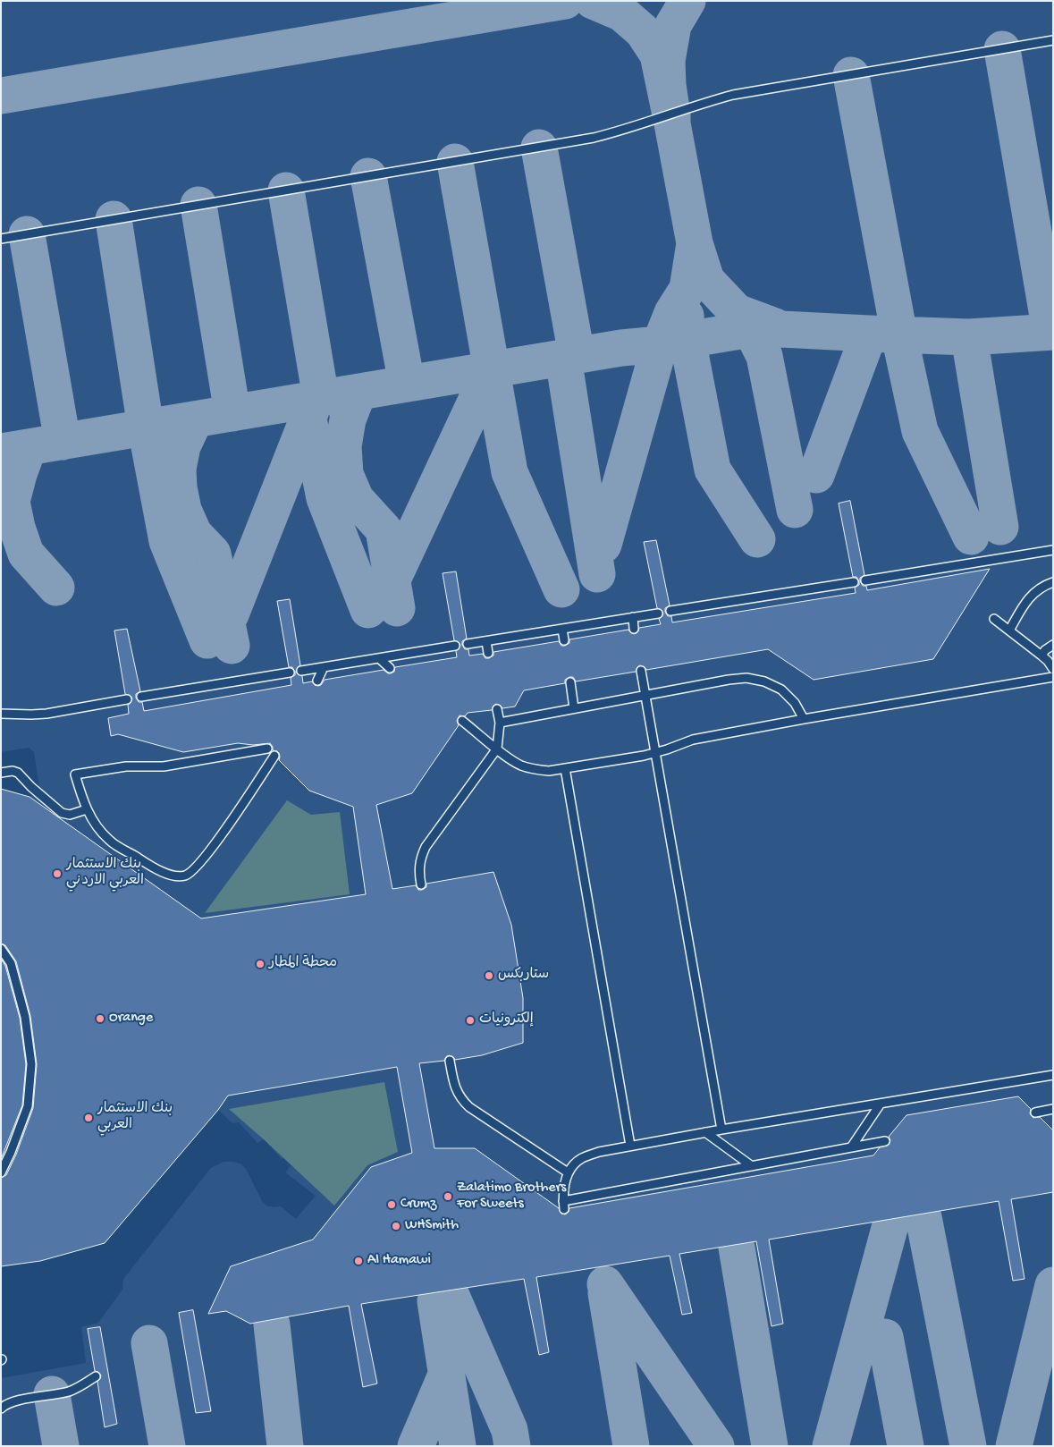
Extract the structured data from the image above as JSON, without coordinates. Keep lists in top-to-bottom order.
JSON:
{
  "places": [
    "بنك الاستثمار العربي الاردني",
    "محطة المطار",
    "ستاربكس",
    "Orange",
    "إلكترونيات",
    "بنك الاستثمار العربي",
    "Zalatimo Brothers For Sweets",
    "Crumz",
    "WHSmith",
    "Al Hamawi"
  ]
}
